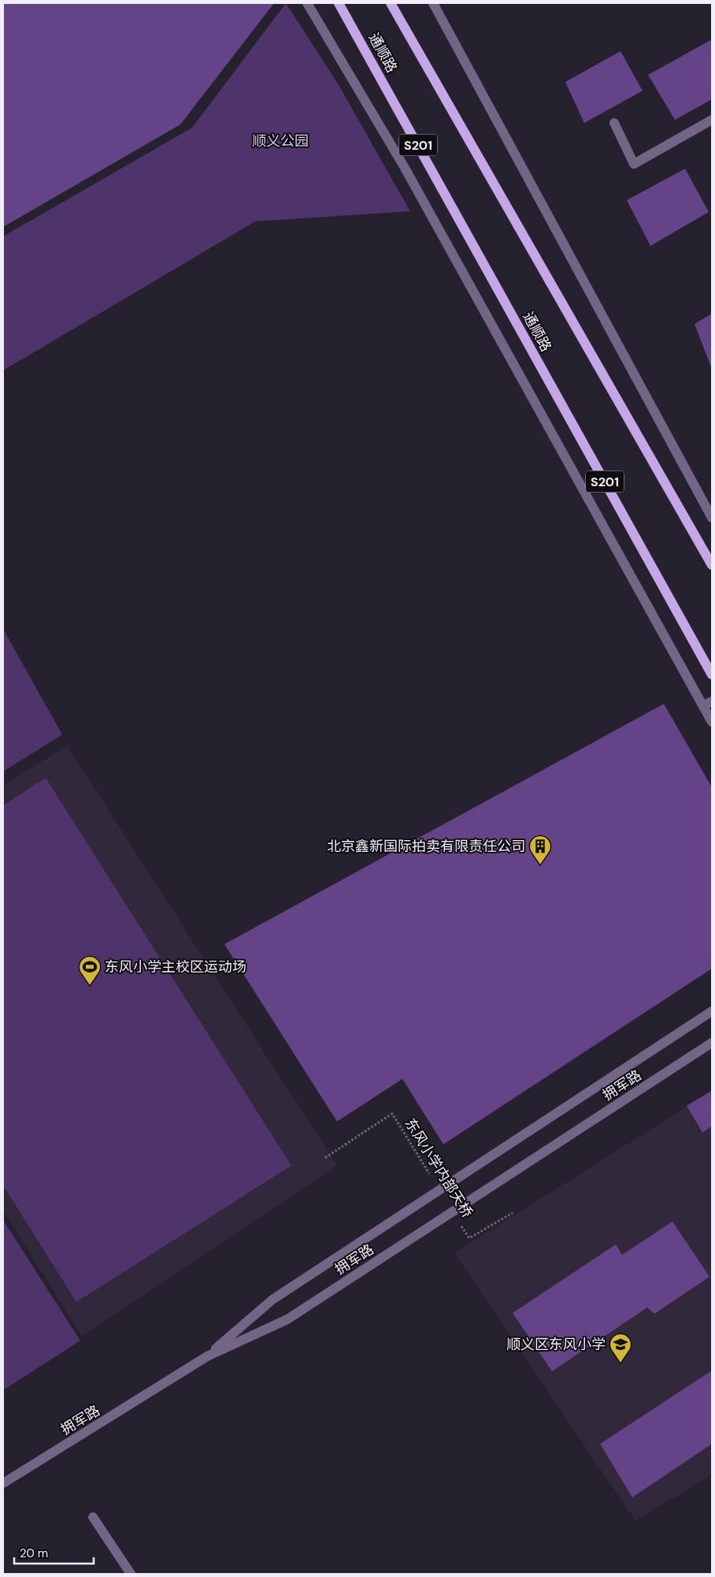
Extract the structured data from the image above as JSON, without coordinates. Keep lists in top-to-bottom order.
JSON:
{
  "streets": {
    "main road": ["通顺路", "S201"],
    "street": ["拥军路"],
    "path": ["东风小学内部天桥"]
  },
  "parks": ["顺义公园"],
  "places": {
    "building": ["北京鑫新国际拍卖有限责任公司"],
    "sports": ["东风小学主校区运动场"],
    "school or university": ["顺义区东风小学"]
  },
  "scale_bar": "20 m"
}
